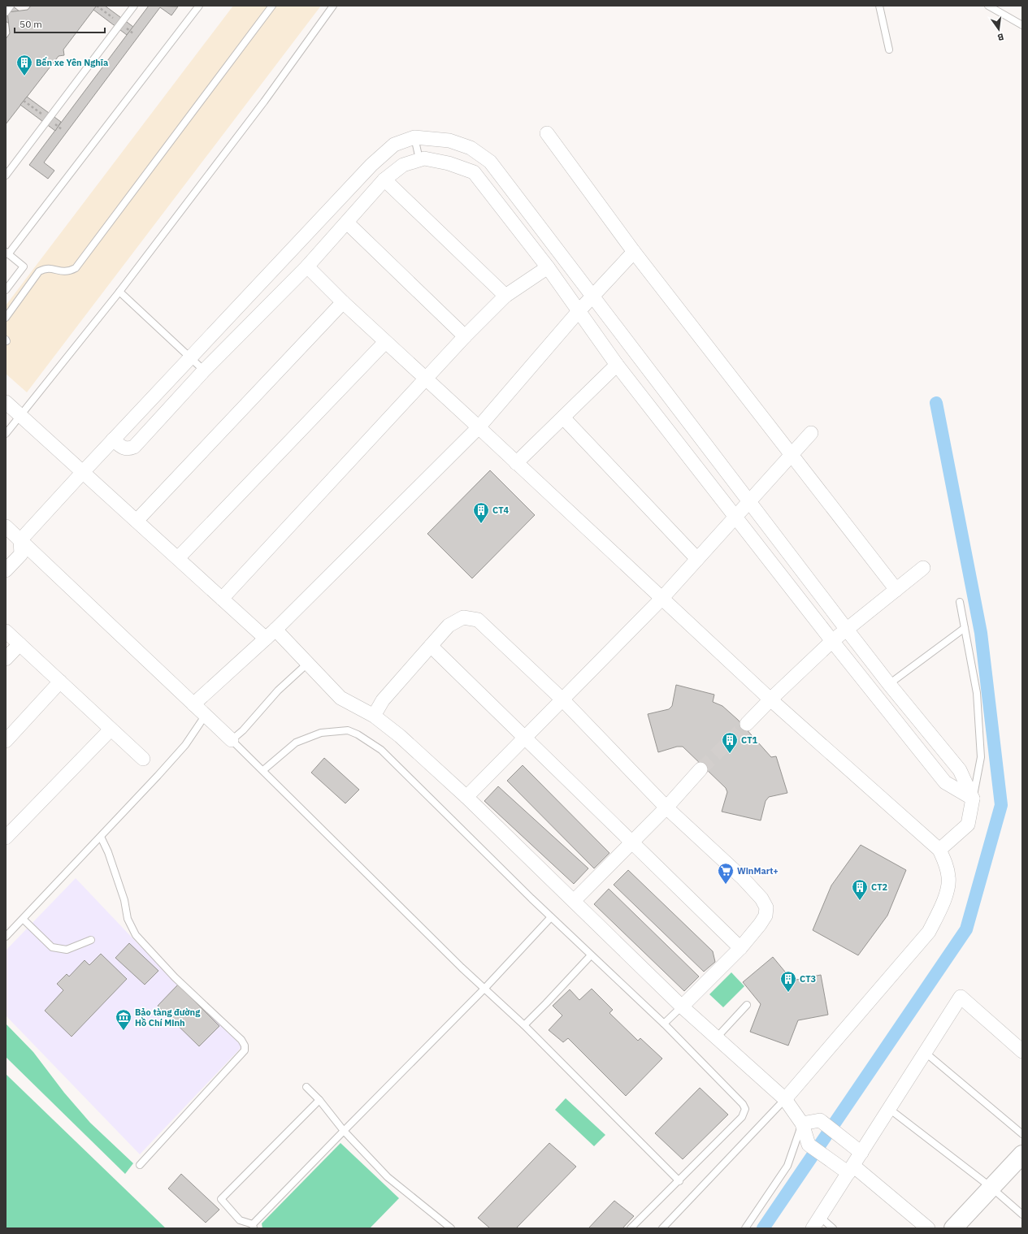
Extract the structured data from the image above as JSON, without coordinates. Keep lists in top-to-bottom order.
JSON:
{
  "places": {
    "building": [
      "Bến xe Yên Nghĩa",
      "CT4",
      "CT1",
      "CT2",
      "CT3"
    ],
    "supermarket": ["WinMart+"],
    "museum": ["Bảo tàng đường Hồ Chí Minh"]
  },
  "scale_bar": "50 m",
  "north": "bottom"
}
